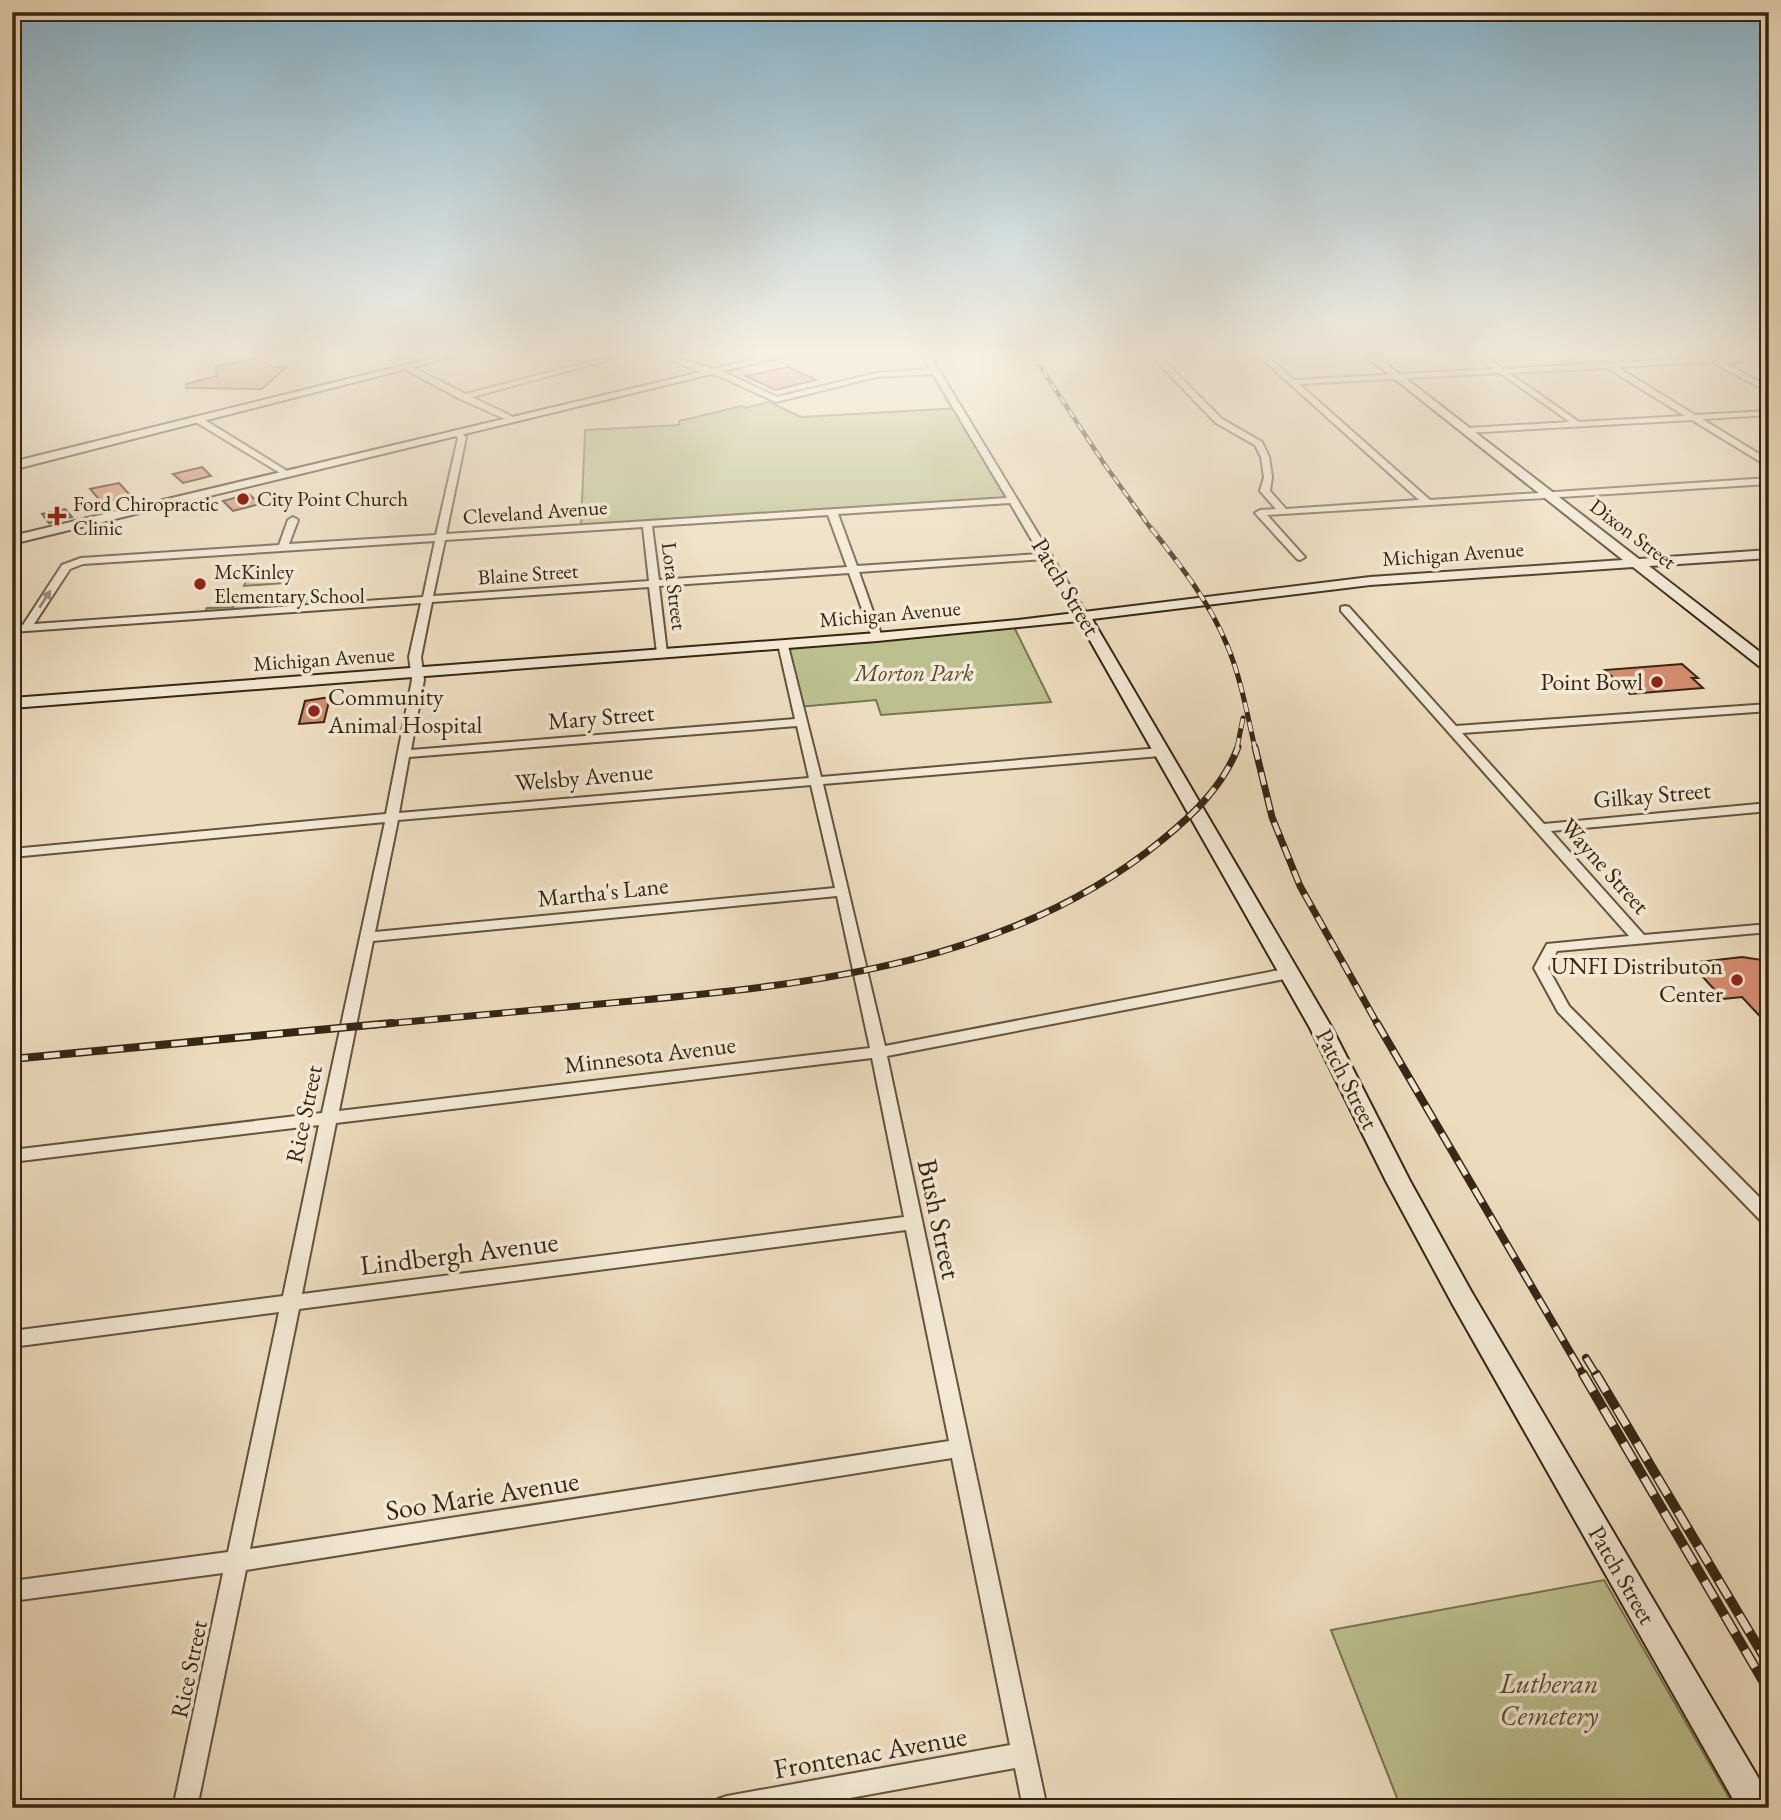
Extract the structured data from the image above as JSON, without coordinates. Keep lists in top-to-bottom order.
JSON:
{
  "streets": {
    "street": [
      "Cleveland Avenue",
      "Dixon Street",
      "Michigan Avenue",
      "Blaine Street",
      "Lora Street",
      "Patch Street",
      "Mary Street",
      "Welsby Avenue",
      "Gilkay Street",
      "Wayne Street",
      "Martha's Lane",
      "Minnesota Avenue",
      "Rice Street",
      "Bush Street",
      "Lindbergh Avenue",
      "Soo Marie Avenue",
      "Frontenac Avenue"
    ]
  },
  "crossings": [
    ["Cleveland Avenue", "Blaine Street"],
    ["Cleveland Avenue", "Lora Street"],
    ["Cleveland Avenue", "Patch Street"],
    ["Cleveland Avenue", "Rice Street"],
    ["Dixon Street", "Michigan Avenue"],
    ["Michigan Avenue", "Lora Street"],
    ["Michigan Avenue", "Patch Street"],
    ["Michigan Avenue", "Rice Street"],
    ["Michigan Avenue", "Bush Street"],
    ["Blaine Street", "Lora Street"],
    ["Blaine Street", "Patch Street"],
    ["Blaine Street", "Rice Street"],
    ["Patch Street", "Welsby Avenue"],
    ["Patch Street", "Minnesota Avenue"],
    ["Mary Street", "Rice Street"],
    ["Mary Street", "Bush Street"],
    ["Welsby Avenue", "Rice Street"],
    ["Welsby Avenue", "Bush Street"],
    ["Gilkay Street", "Wayne Street"],
    ["Martha's Lane", "Rice Street"],
    ["Martha's Lane", "Bush Street"],
    ["Minnesota Avenue", "Rice Street"],
    ["Minnesota Avenue", "Bush Street"],
    ["Rice Street", "Lindbergh Avenue"],
    ["Rice Street", "Soo Marie Avenue"],
    ["Bush Street", "Lindbergh Avenue"],
    ["Bush Street", "Soo Marie Avenue"],
    ["Bush Street", "Frontenac Avenue"]
  ],
  "parks": ["Morton Park", "Lutheran Cemetery"],
  "places": {
    "other": [
      "City Point Church",
      "McKinley Elementary School",
      "Point Bowl",
      "Community Animal Hospital",
      "UNFI Distributon Center"
    ],
    "health": ["Ford Chiropractic Clinic"]
  }
}
